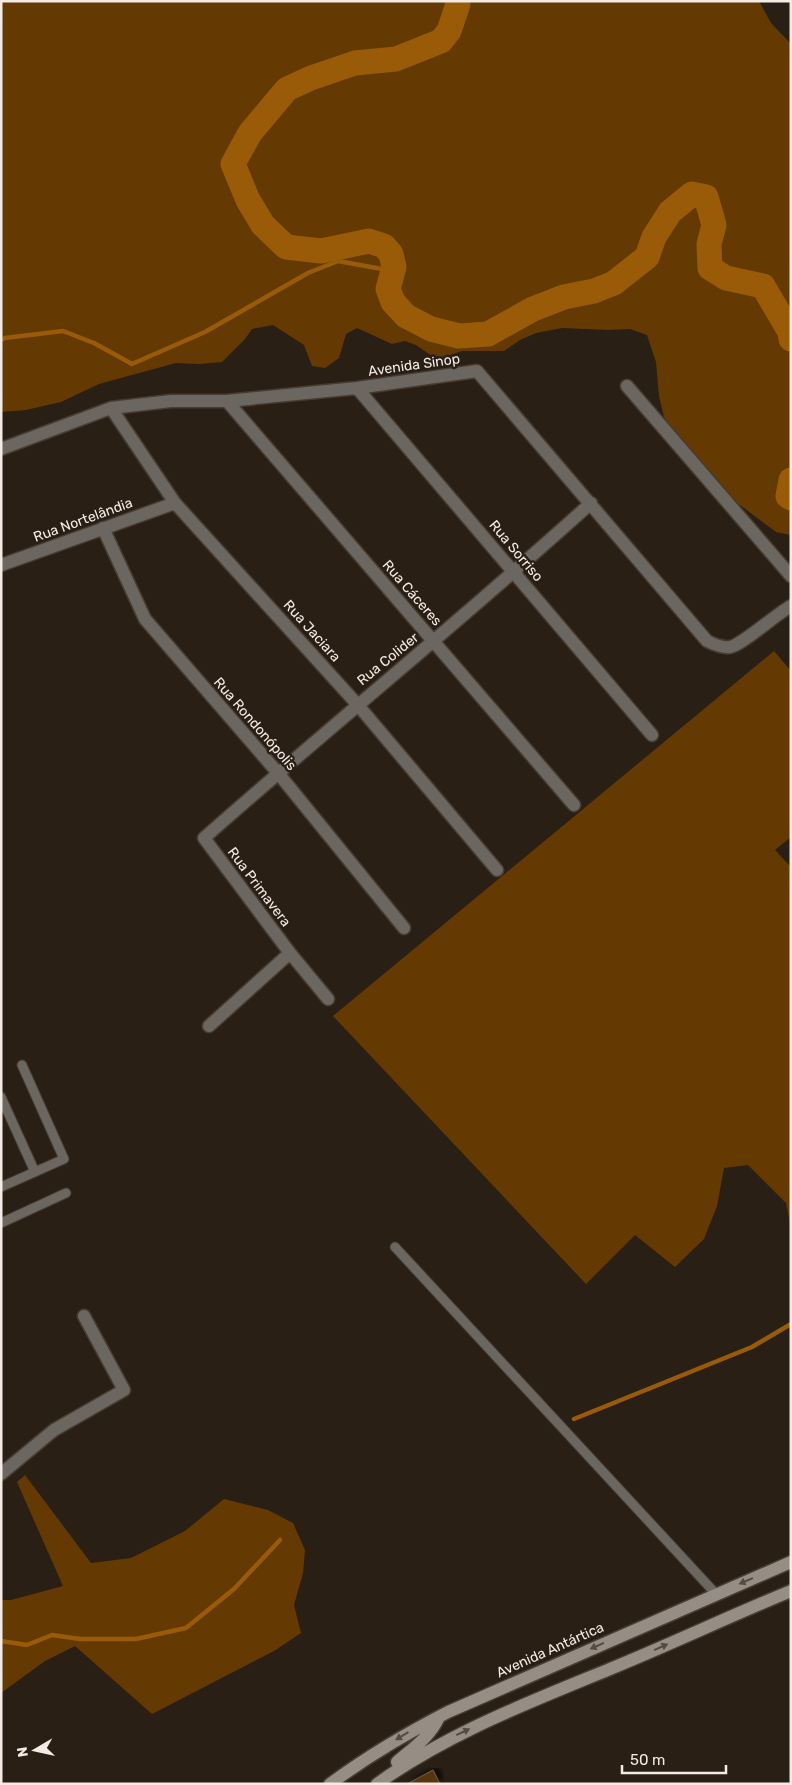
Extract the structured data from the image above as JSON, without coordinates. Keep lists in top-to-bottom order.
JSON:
{
  "streets": {
    "main road": ["Avenida Antártica"],
    "street": [
      "Avenida Sinop",
      "Rua Nortelândia",
      "Rua Sorriso",
      "Rua Cáceres",
      "Rua Jaciara",
      "Rua Colider",
      "Rua Rondonópolis",
      "Rua Primavera"
    ]
  },
  "crossings": [
    ["Avenida Sinop", "Rua Sorriso"],
    ["Avenida Sinop", "Rua Cáceres"],
    ["Avenida Sinop", "Rua Jaciara"],
    ["Avenida Sinop", "Rua Colider"],
    ["Rua Nortelândia", "Rua Jaciara"],
    ["Rua Nortelândia", "Rua Rondonópolis"],
    ["Rua Sorriso", "Rua Colider"],
    ["Rua Cáceres", "Rua Colider"],
    ["Rua Jaciara", "Rua Colider"],
    ["Rua Colider", "Rua Rondonópolis"],
    ["Rua Colider", "Rua Primavera"]
  ],
  "scale_bar": "50 m",
  "north": "left"
}
